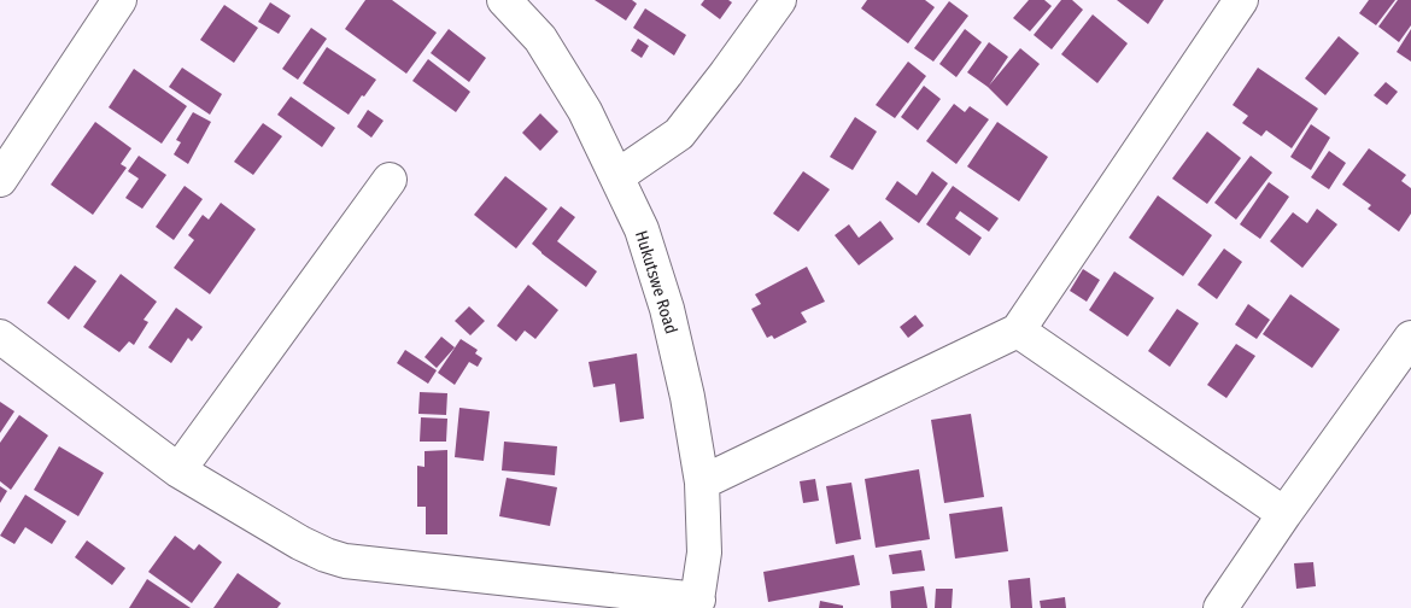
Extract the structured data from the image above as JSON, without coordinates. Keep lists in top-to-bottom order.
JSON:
{
  "streets": {
    "street": ["Hukutswe Road"]
  }
}
